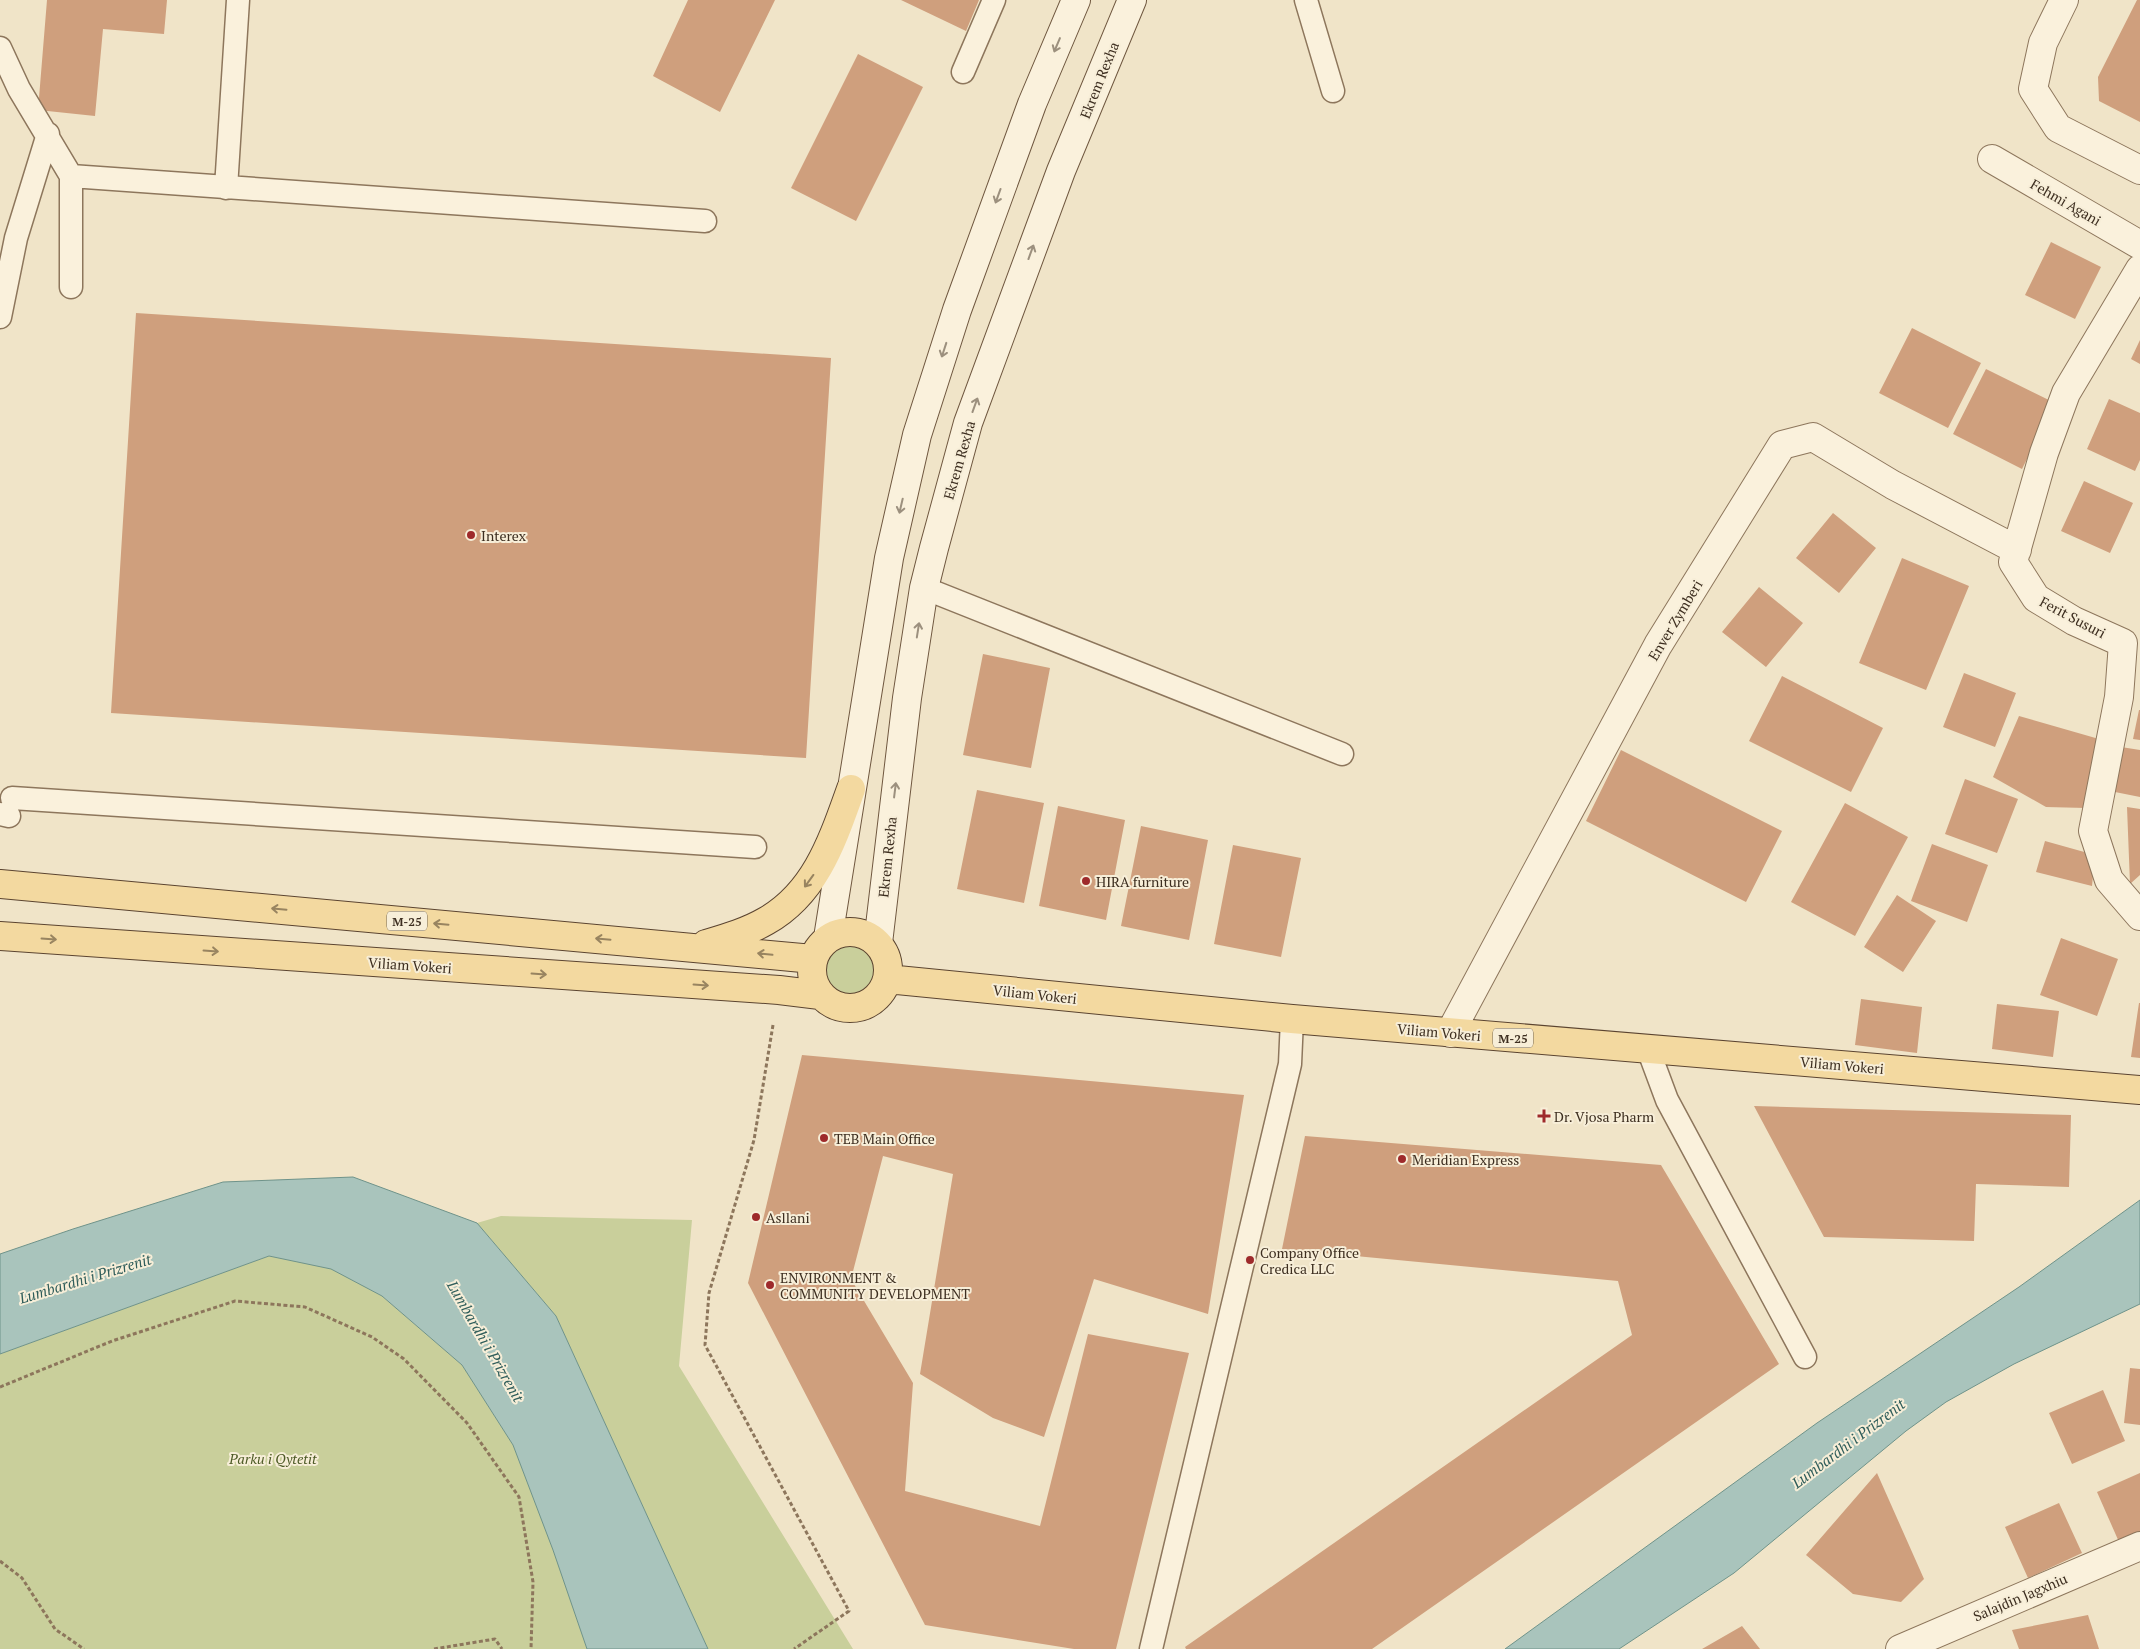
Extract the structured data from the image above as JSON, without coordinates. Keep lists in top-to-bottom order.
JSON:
{
  "streets": {
    "main road": ["M-25", "Viliam Vokeri"],
    "street": [
      "Ekrem Rexha",
      "Fehmi Agani",
      "Ferit Susuri",
      "Enver Zymberi",
      "Salajdin Jagxhiu"
    ]
  },
  "crossings": [
    ["Ekrem Rexha", "M-25"],
    ["Ekrem Rexha", "Viliam Vokeri"],
    ["Ferit Susuri", "Enver Zymberi"],
    ["Enver Zymberi", "Viliam Vokeri"],
    ["M-25", "Viliam Vokeri"]
  ],
  "water": ["Lumbardhi i Prizrenit"],
  "parks": ["Parku i Qytetit"],
  "places": {
    "other": [
      "Interex",
      "HIRA furniture",
      "TEB Main Office",
      "Meridian Express",
      "Asllani",
      "Company Office Credica LLC",
      "ENVIRONMENT & COMMUNITY DEVELOPMENT"
    ],
    "health": ["Dr. Vjosa Pharm"]
  }
}
